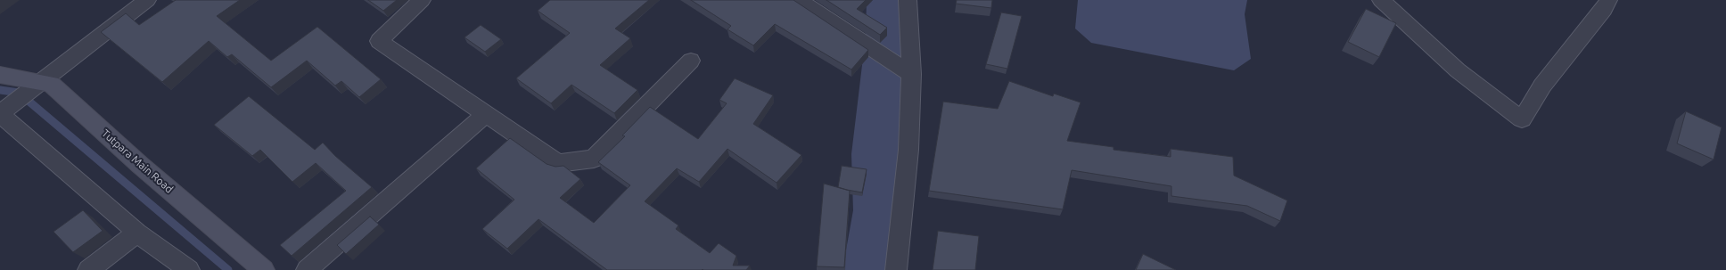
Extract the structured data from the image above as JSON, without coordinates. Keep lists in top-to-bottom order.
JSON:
{
  "streets": {
    "street": ["Tutpara Main Road"]
  }
}
